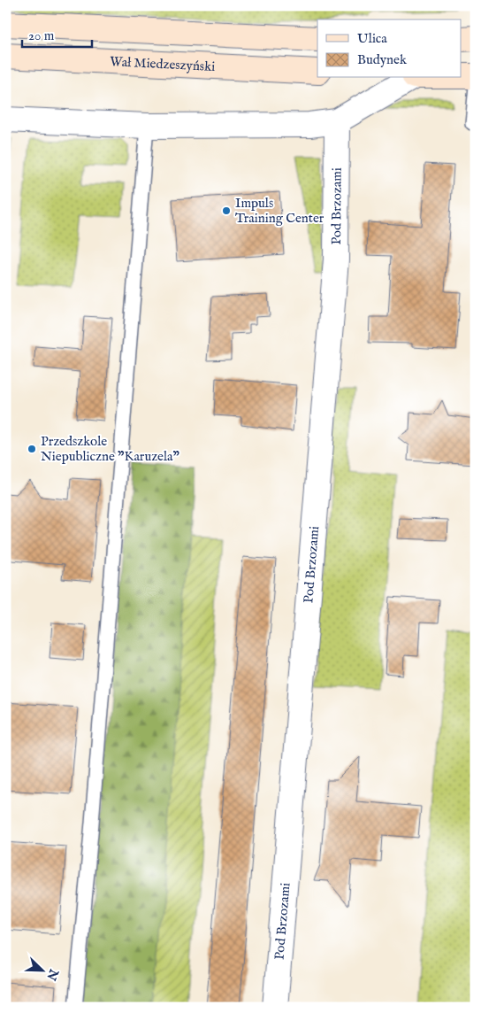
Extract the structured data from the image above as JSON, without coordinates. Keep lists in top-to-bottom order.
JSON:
{
  "streets": {
    "main road": ["Wał Miedzeszyński"],
    "street": ["Pod Brzozami"]
  },
  "places": ["Impuls Training Center", "Przedszkole Niepubliczne \"Karuzela\""],
  "legend": ["Ulica", "Budynek"],
  "scale_bar": "20 m",
  "north": "bottom right"
}
